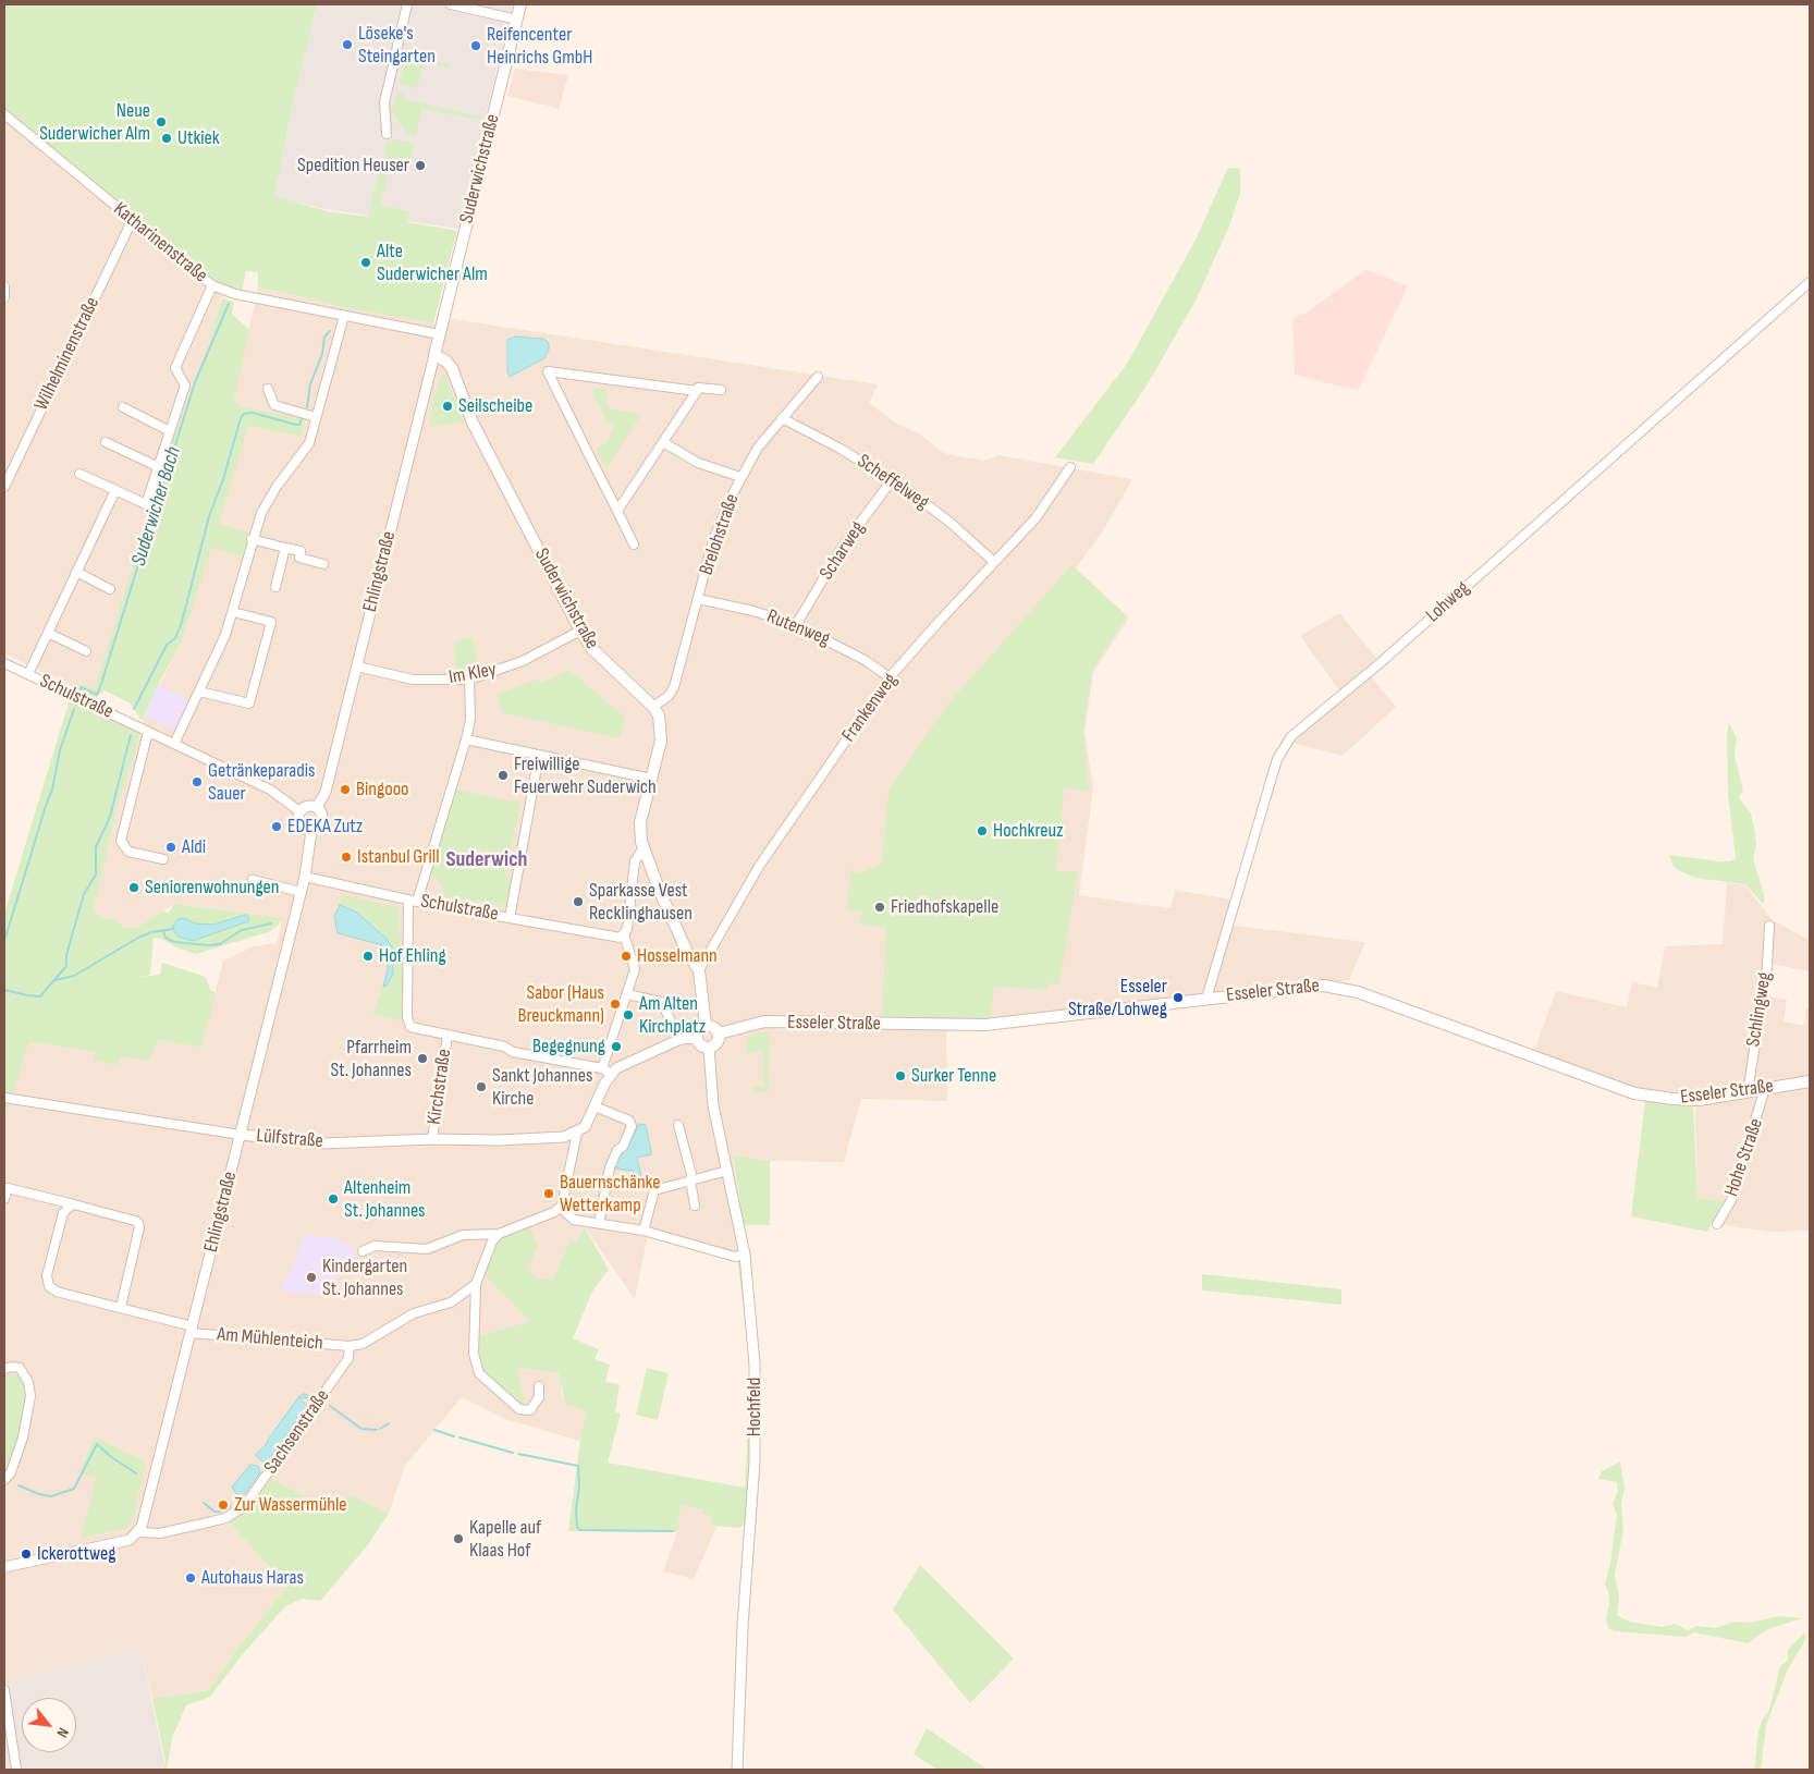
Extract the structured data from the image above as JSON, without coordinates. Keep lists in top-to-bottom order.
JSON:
{
  "streets": {
    "main road": ["Suderwichstraße", "Ehlingstraße", "Esseler Straße"],
    "street": [
      "Katharinenstraße",
      "Wilhelminenstraße",
      "Scheffelweg",
      "Brelohstraße",
      "Scharweg",
      "Lohweg",
      "Rutenweg",
      "Im Kley",
      "Schulstraße",
      "Frankenweg",
      "Schlingweg",
      "Kirchstraße",
      "Lülfstraße",
      "Hohe Straße",
      "Am Mühlenteich",
      "Hochfeld",
      "Sachsenstraße"
    ]
  },
  "crossings": [
    ["Suderwichstraße", "Katharinenstraße"],
    ["Suderwichstraße", "Brelohstraße"],
    ["Suderwichstraße", "Ehlingstraße"],
    ["Suderwichstraße", "Im Kley"],
    ["Suderwichstraße", "Frankenweg"],
    ["Suderwichstraße", "Esseler Straße"],
    ["Suderwichstraße", "Hochfeld"],
    ["Katharinenstraße", "Wilhelminenstraße"],
    ["Katharinenstraße", "Ehlingstraße"],
    ["Scheffelweg", "Brelohstraße"],
    ["Scheffelweg", "Scharweg"],
    ["Scheffelweg", "Frankenweg"],
    ["Brelohstraße", "Rutenweg"],
    ["Scharweg", "Rutenweg"],
    ["Ehlingstraße", "Im Kley"],
    ["Ehlingstraße", "Schulstraße"],
    ["Ehlingstraße", "Lülfstraße"],
    ["Ehlingstraße", "Am Mühlenteich"],
    ["Ehlingstraße", "Sachsenstraße"],
    ["Lohweg", "Esseler Straße"],
    ["Rutenweg", "Frankenweg"],
    ["Schulstraße", "Kirchstraße"],
    ["Esseler Straße", "Schlingweg"],
    ["Esseler Straße", "Hohe Straße"],
    ["Esseler Straße", "Hochfeld"],
    ["Kirchstraße", "Lülfstraße"],
    ["Am Mühlenteich", "Sachsenstraße"]
  ],
  "districts": ["Suderwich"],
  "water": ["Suderwicher Bach"],
  "places": [
    "Löseke's Steingarten",
    "Reifencenter Heinrichs GmbH",
    "Neue Suderwicher Alm",
    "Utkiek",
    "Spedition Heuser",
    "Alte Suderwicher Alm",
    "Seilscheibe",
    "Freiwillige Feuerwehr Suderwich",
    "Getränkeparadis Sauer",
    "Bingooo",
    "EDEKA Zutz",
    "Hochkreuz",
    "Aldi",
    "Istanbul Grill",
    "Seniorenwohnungen",
    "Sparkasse Vest Recklinghausen",
    "Friedhofskapelle",
    "Hof Ehling",
    "Hosselmann",
    "Esseler Straße/Lohweg",
    "Sabor (Haus Breuckmann)",
    "Am Alten Kirchplatz",
    "Begegnung",
    "Pfarrheim St. Johannes",
    "Surker Tenne",
    "Sankt Johannes Kirche",
    "Bauernschänke Wetterkamp",
    "Altenheim St. Johannes",
    "Kindergarten St. Johannes",
    "Zur Wassermühle",
    "Kapelle auf Klaas Hof",
    "Ickerottweg",
    "Autohaus Haras"
  ],
  "north": "bottom right"
}
